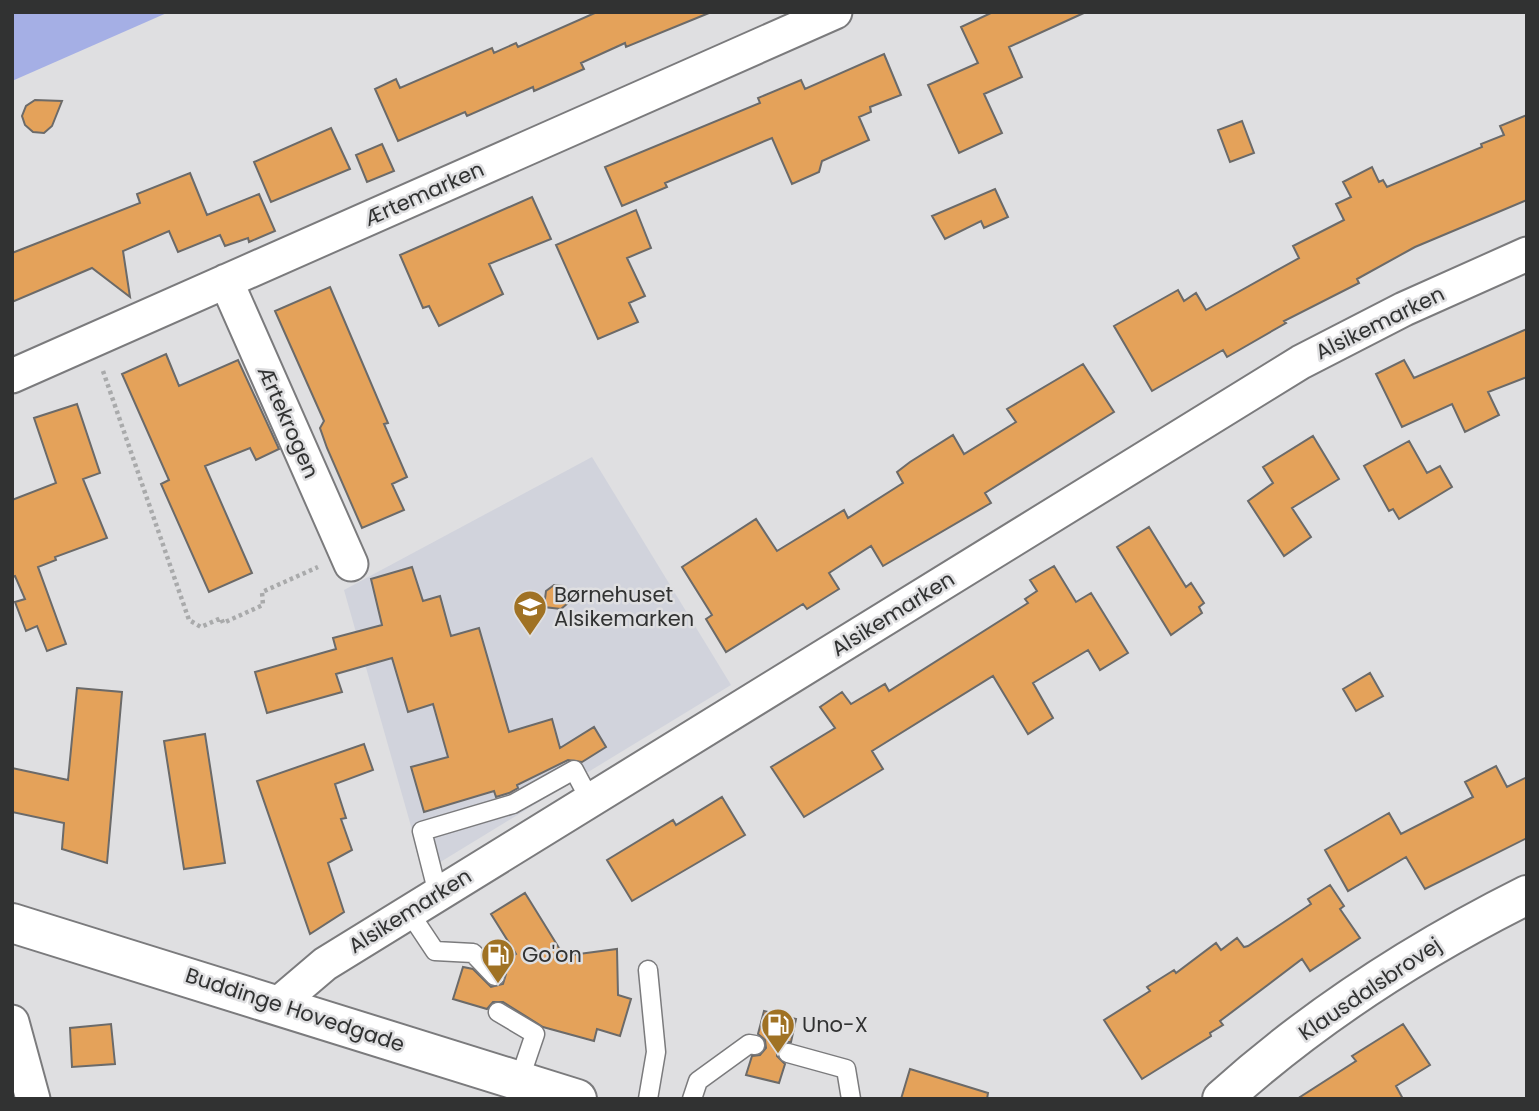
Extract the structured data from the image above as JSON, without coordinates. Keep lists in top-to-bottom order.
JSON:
{
  "streets": {
    "street": [
      "Ærtemarken",
      "Alsikemarken",
      "Ærtekrogen",
      "Klausdalsbrovej",
      "Buddinge Hovedgade"
    ]
  },
  "crossings": [
    ["Ærtemarken", "Ærtekrogen"],
    ["Alsikemarken", "Buddinge Hovedgade"]
  ],
  "places": {
    "school or university": ["Børnehuset Alsikemarken"],
    "fuel station": ["Go'on", "Uno-X"]
  }
}
